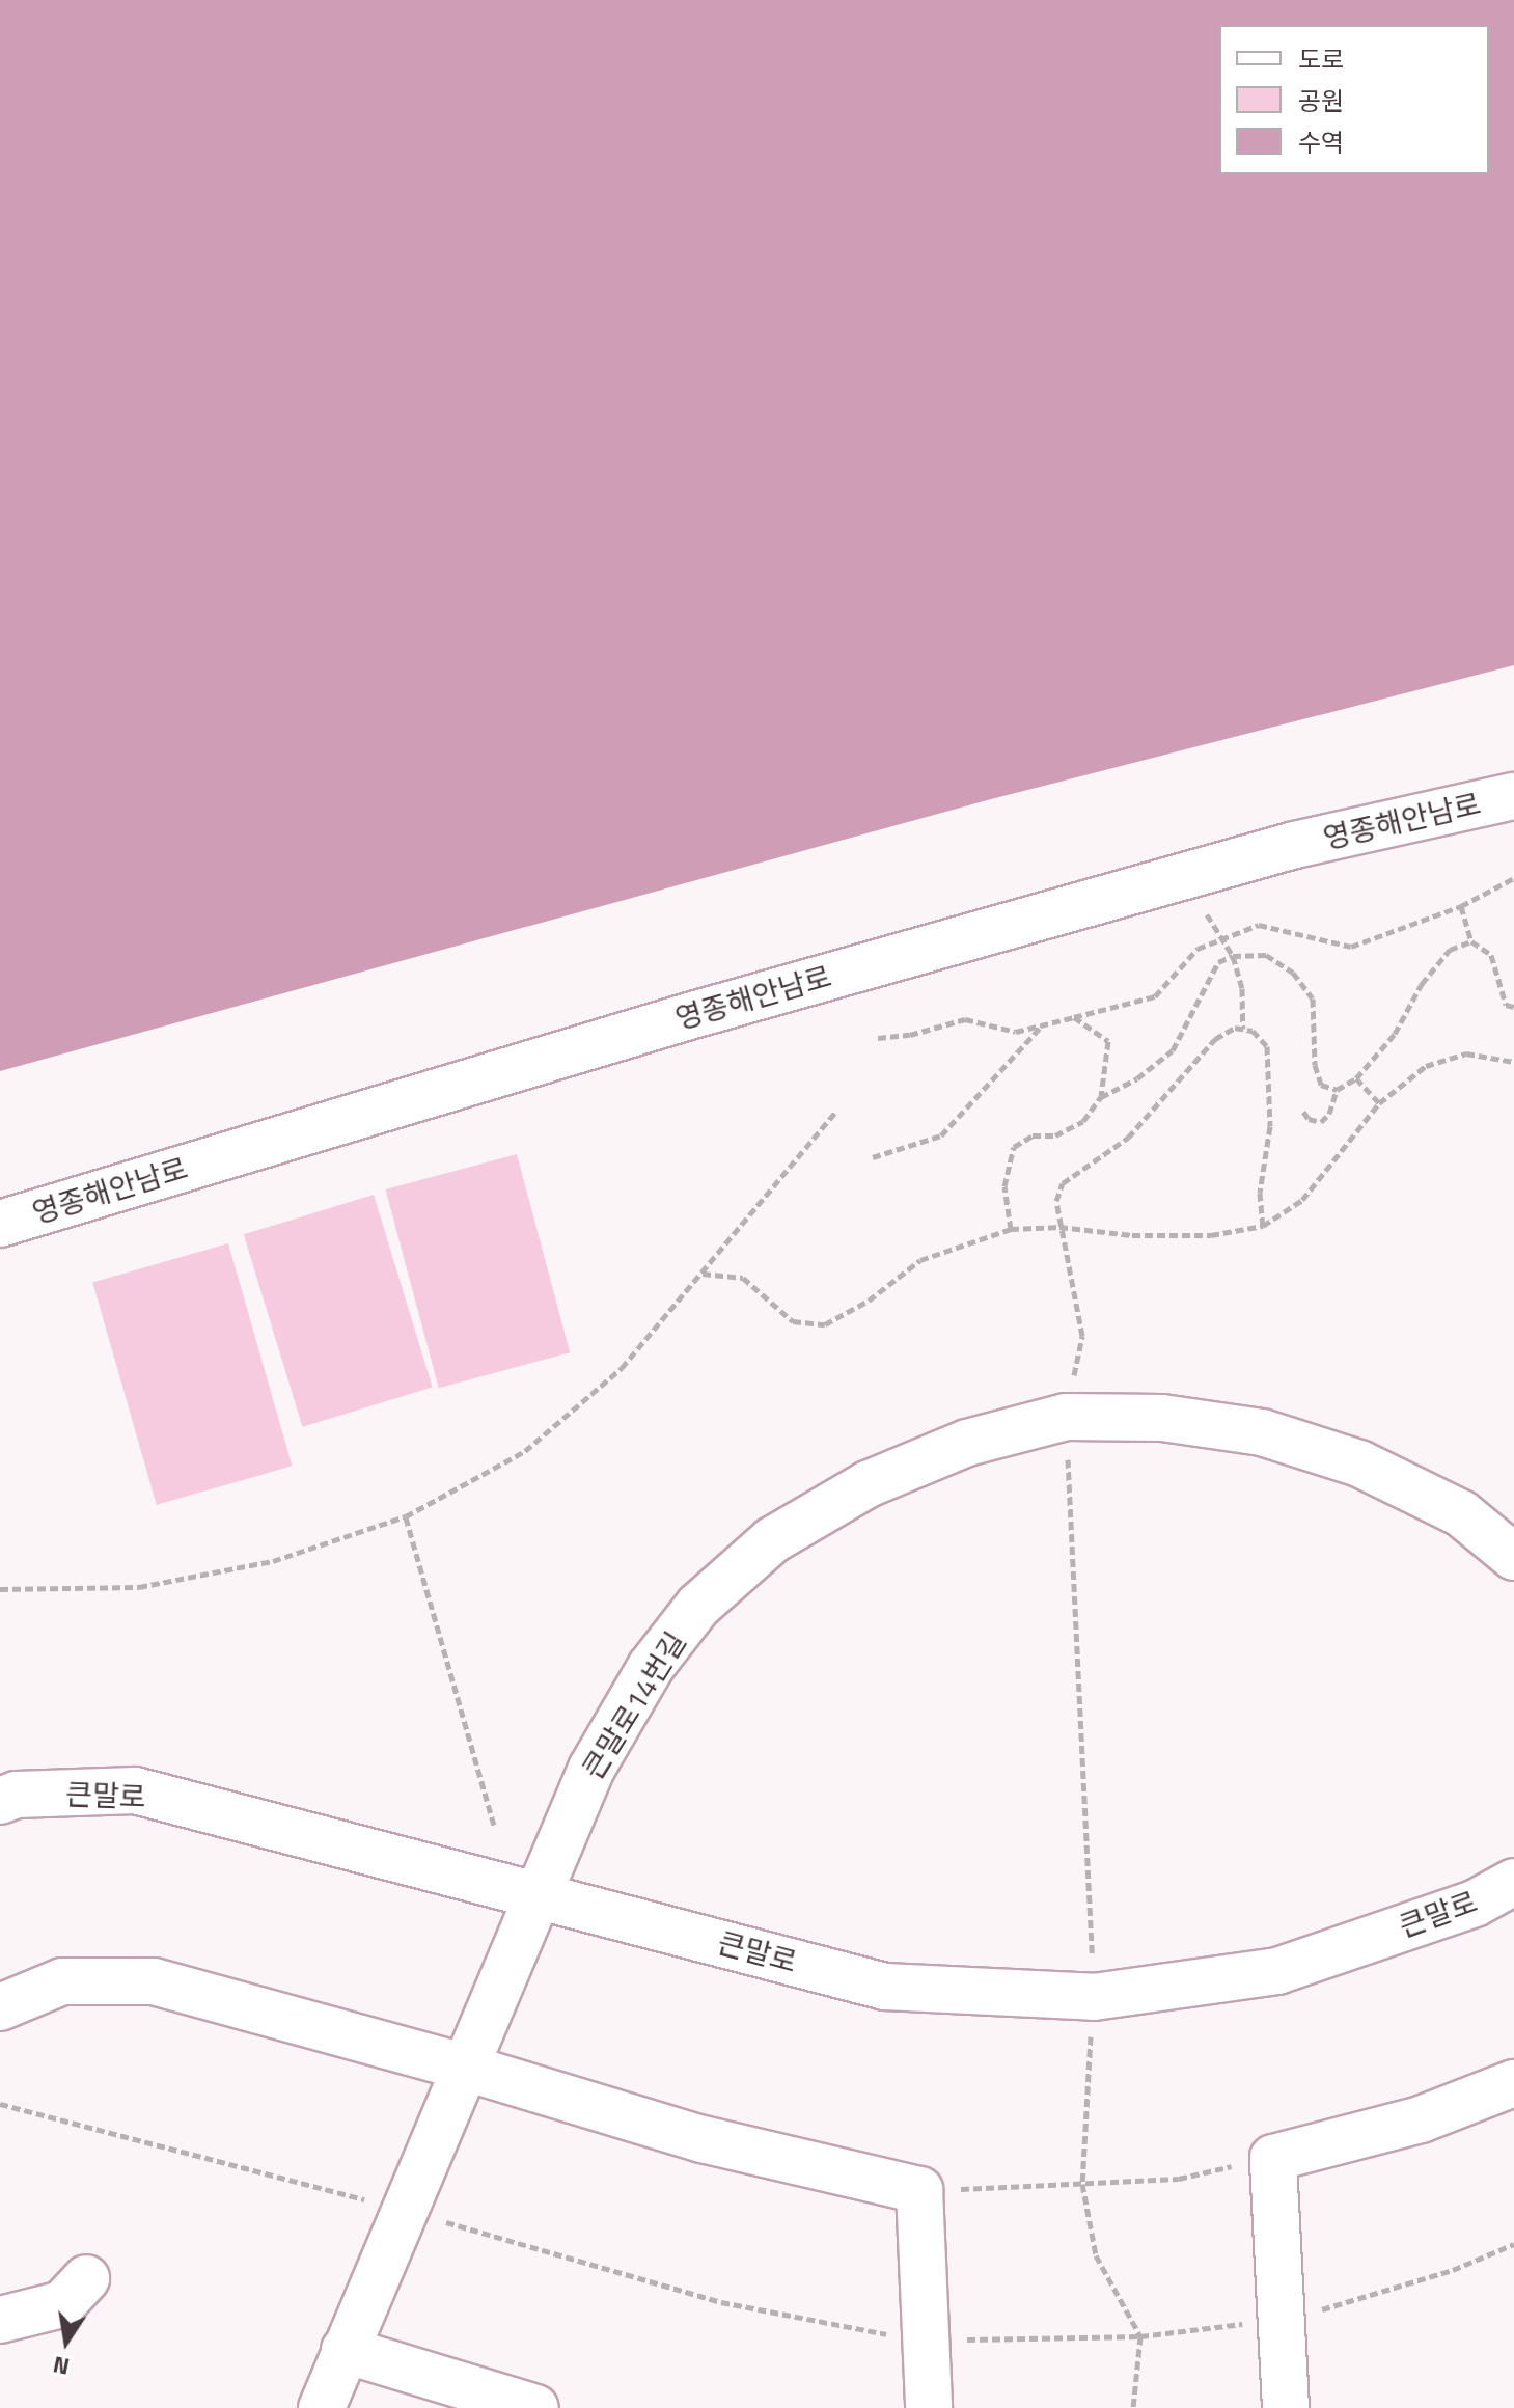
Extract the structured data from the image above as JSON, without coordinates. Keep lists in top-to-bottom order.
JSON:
{
  "streets": {
    "street": ["영종해안남로", "큰말로14번길", "큰말로"]
  },
  "crossings": [
    ["큰말로14번길", "큰말로"]
  ],
  "legend": ["도로", "공원", "수역"],
  "north": "bottom"
}
